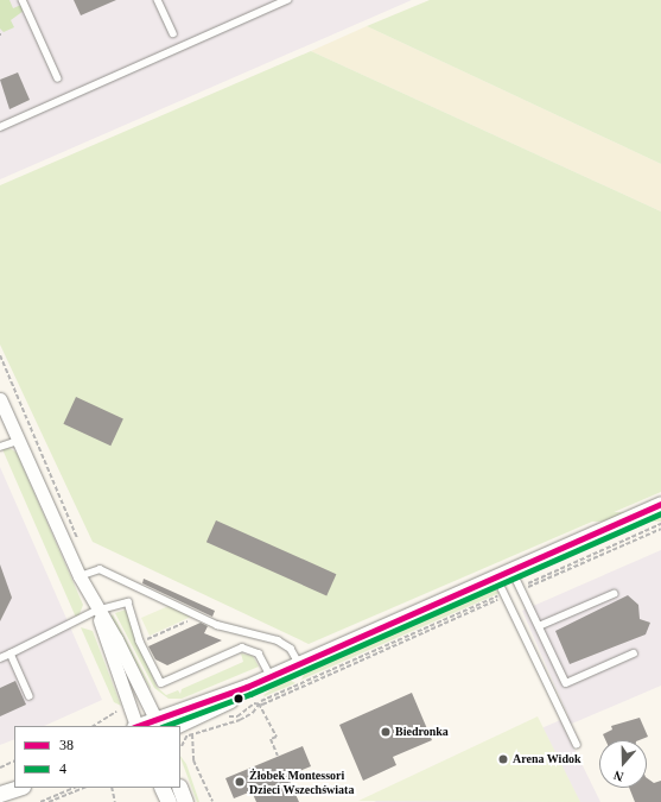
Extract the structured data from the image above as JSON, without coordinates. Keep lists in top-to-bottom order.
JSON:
{
  "places": ["Biedronka", "Arena Widok", "Żłobek Montessori Dzieci Wszechświata"],
  "lines": ["transit line 38", "transit line 4"],
  "legend": ["38", "4"],
  "north": "bottom"
}
